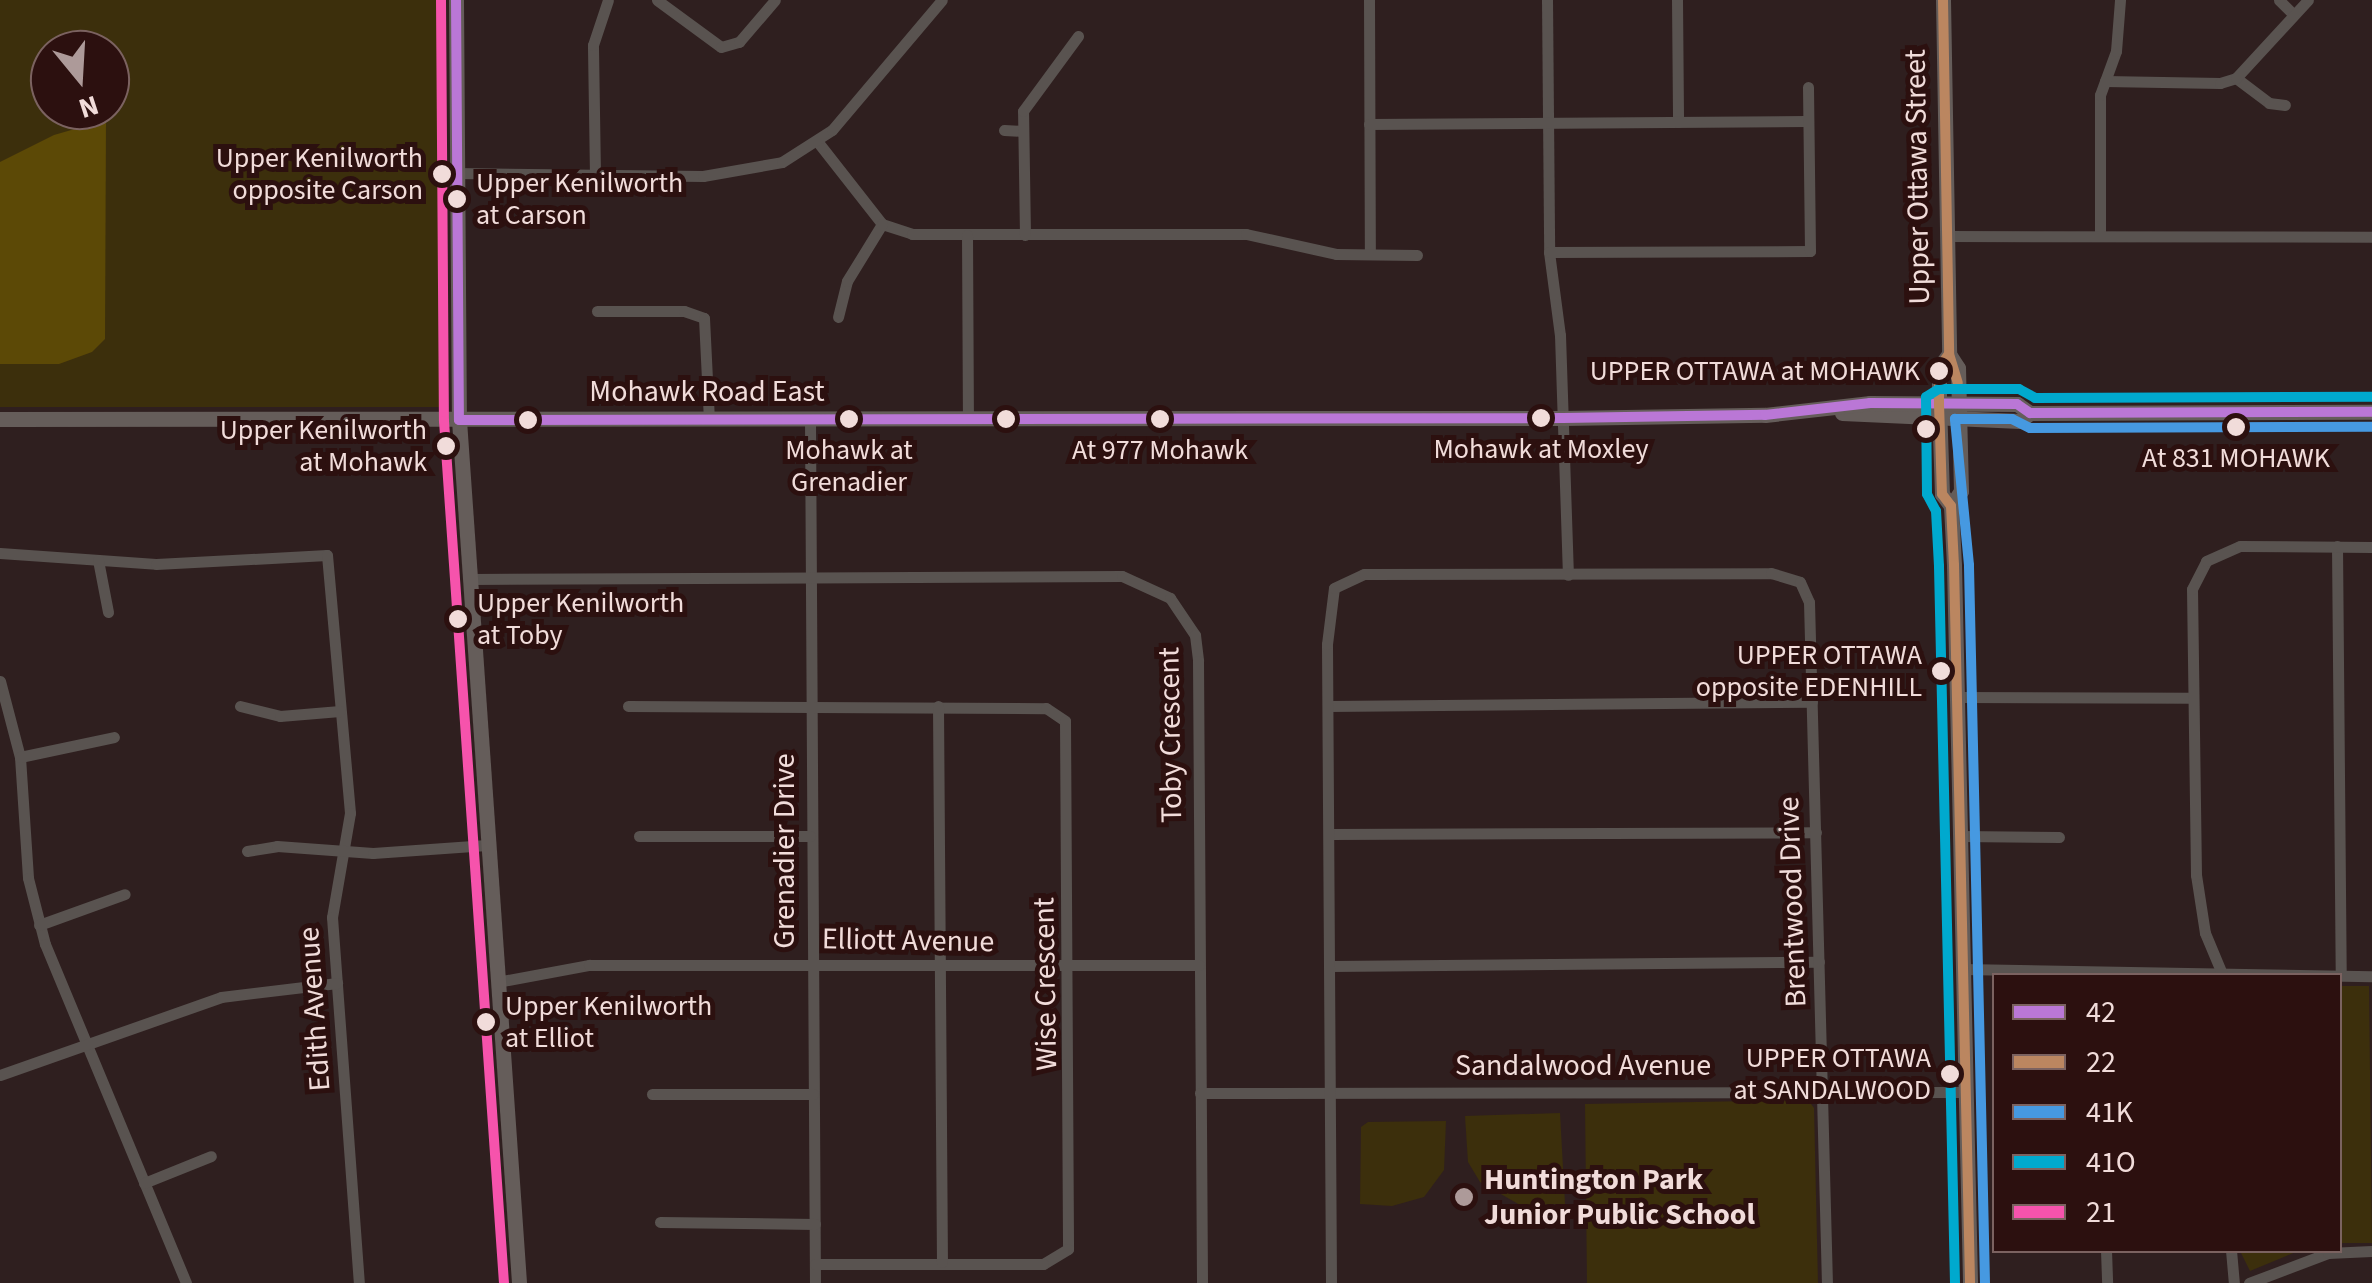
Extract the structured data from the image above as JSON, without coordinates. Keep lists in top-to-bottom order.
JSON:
{
  "streets": {
    "main road": ["Upper Ottawa Street", "Mohawk Road East"],
    "street": [
      "Toby Crescent",
      "Grenadier Drive",
      "Brentwood Drive",
      "Elliott Avenue",
      "Wise Crescent",
      "Edith Avenue",
      "Sandalwood Avenue"
    ]
  },
  "crossings": [
    ["Upper Ottawa Street", "Mohawk Road East"],
    ["Upper Ottawa Street", "Sandalwood Avenue"],
    ["Mohawk Road East", "Grenadier Drive"],
    ["Toby Crescent", "Grenadier Drive"],
    ["Toby Crescent", "Elliott Avenue"],
    ["Toby Crescent", "Sandalwood Avenue"],
    ["Grenadier Drive", "Elliott Avenue"],
    ["Grenadier Drive", "Wise Crescent"],
    ["Brentwood Drive", "Sandalwood Avenue"],
    ["Elliott Avenue", "Wise Crescent"]
  ],
  "places": [
    "Upper Kenilworth opposite Carson",
    "Upper Kenilworth at Carson",
    "UPPER OTTAWA at MOHAWK",
    "Mohawk at Moxley",
    "Mohawk at Grenadier",
    "At 977 Mohawk",
    "At 831 MOHAWK",
    "Upper Kenilworth at Mohawk",
    "Upper Kenilworth at Toby",
    "UPPER OTTAWA opposite EDENHILL",
    "Upper Kenilworth at Elliot",
    "UPPER OTTAWA at SANDALWOOD",
    "Huntington Park Junior Public School"
  ],
  "lines": [
    "transit line 42",
    "transit line 22",
    "transit line 21",
    "transit line 41O",
    "transit line 41K"
  ],
  "legend": [
    "42",
    "22",
    "41K",
    "41O",
    "21"
  ],
  "north": "bottom"
}
